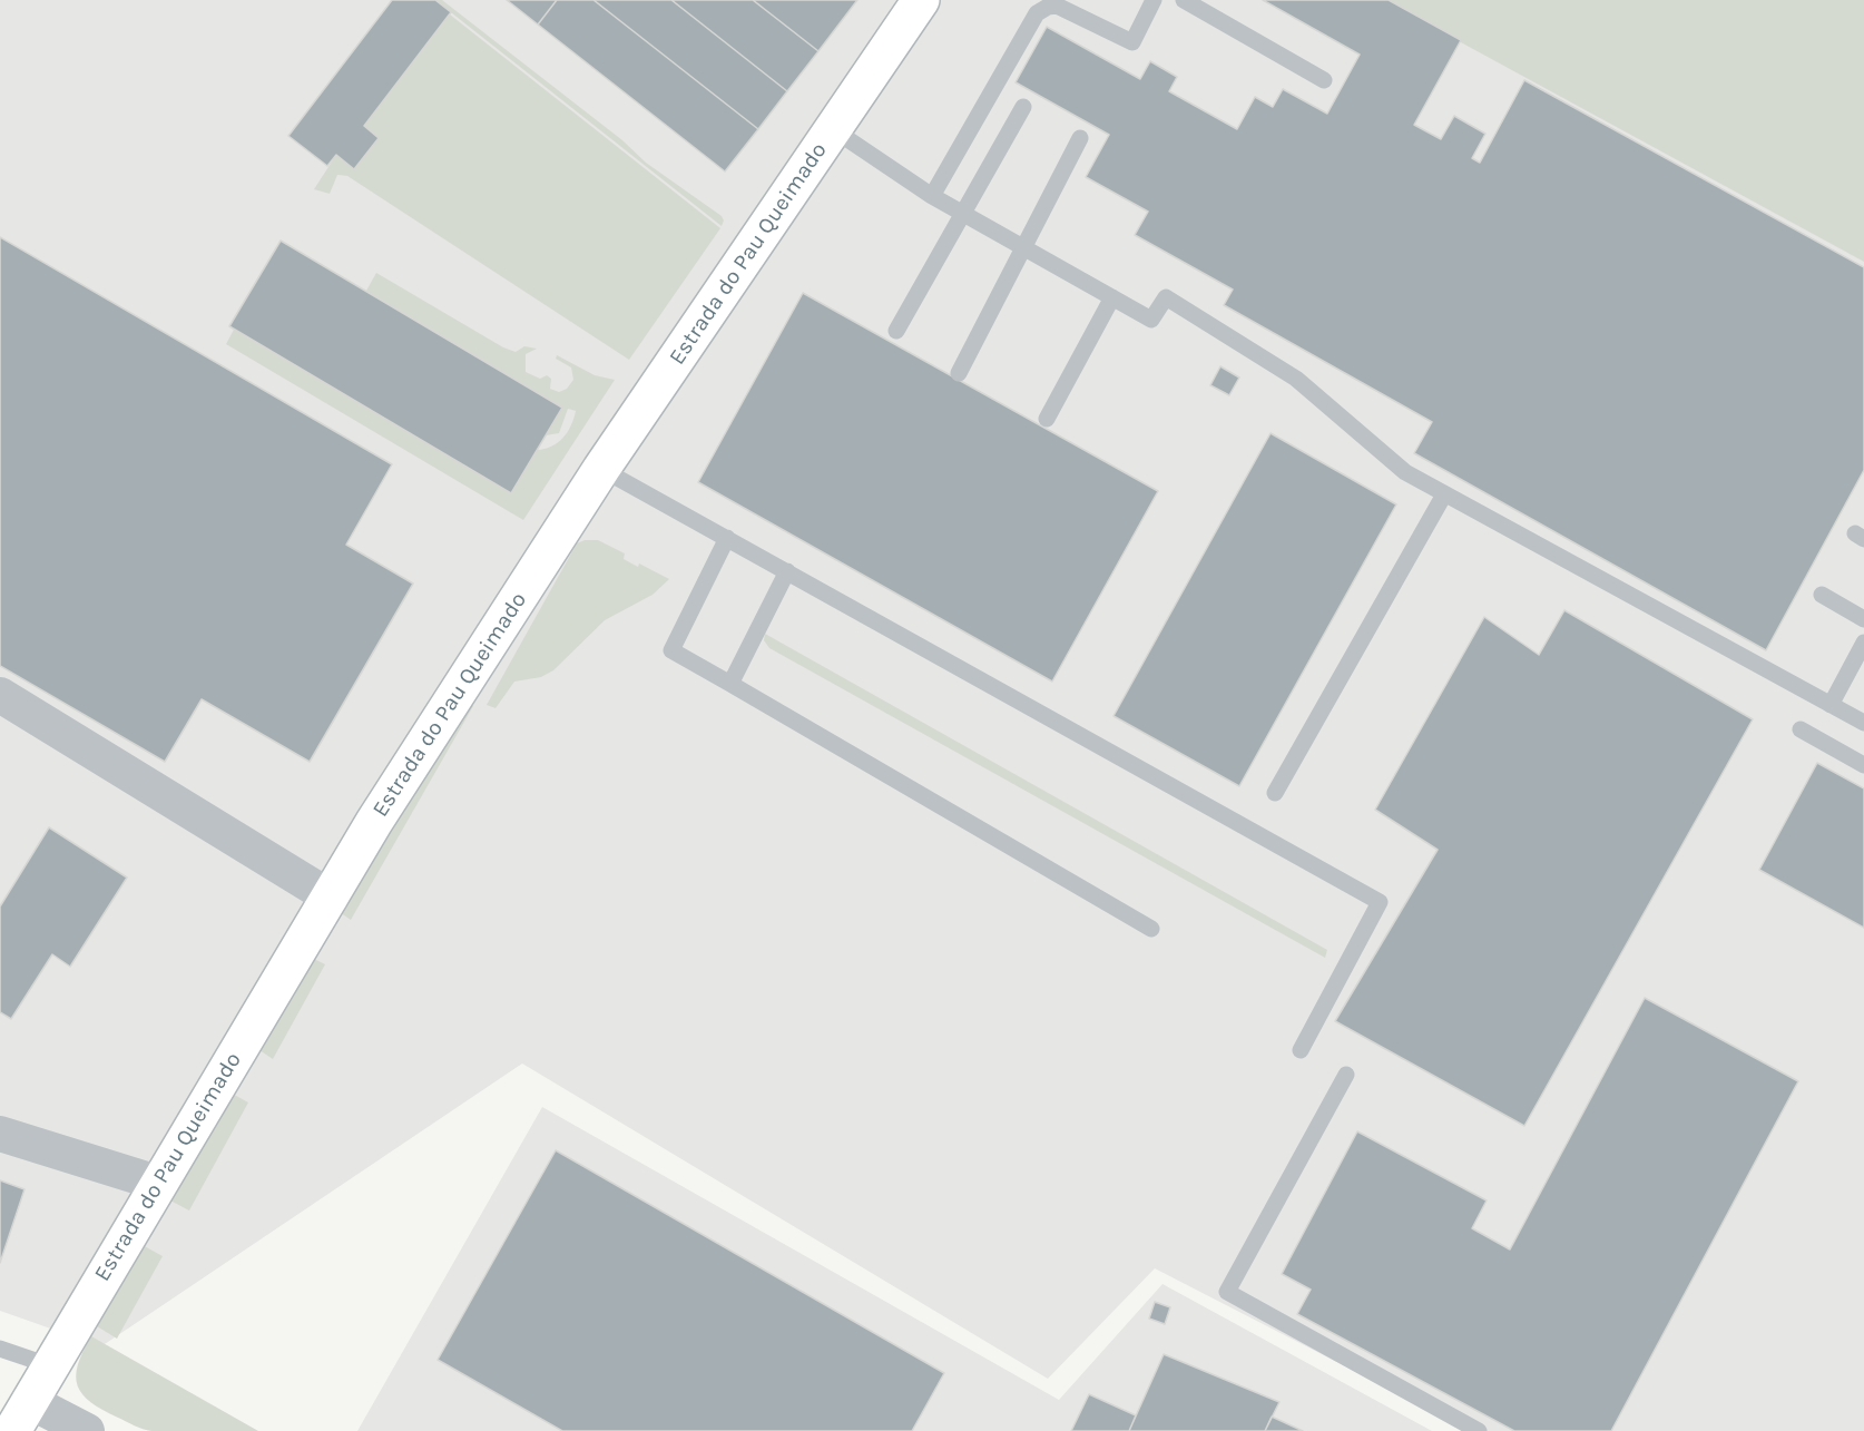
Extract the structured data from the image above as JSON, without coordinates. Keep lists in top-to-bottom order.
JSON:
{
  "streets": {
    "street": ["Estrada do Pau Queimado"]
  }
}
